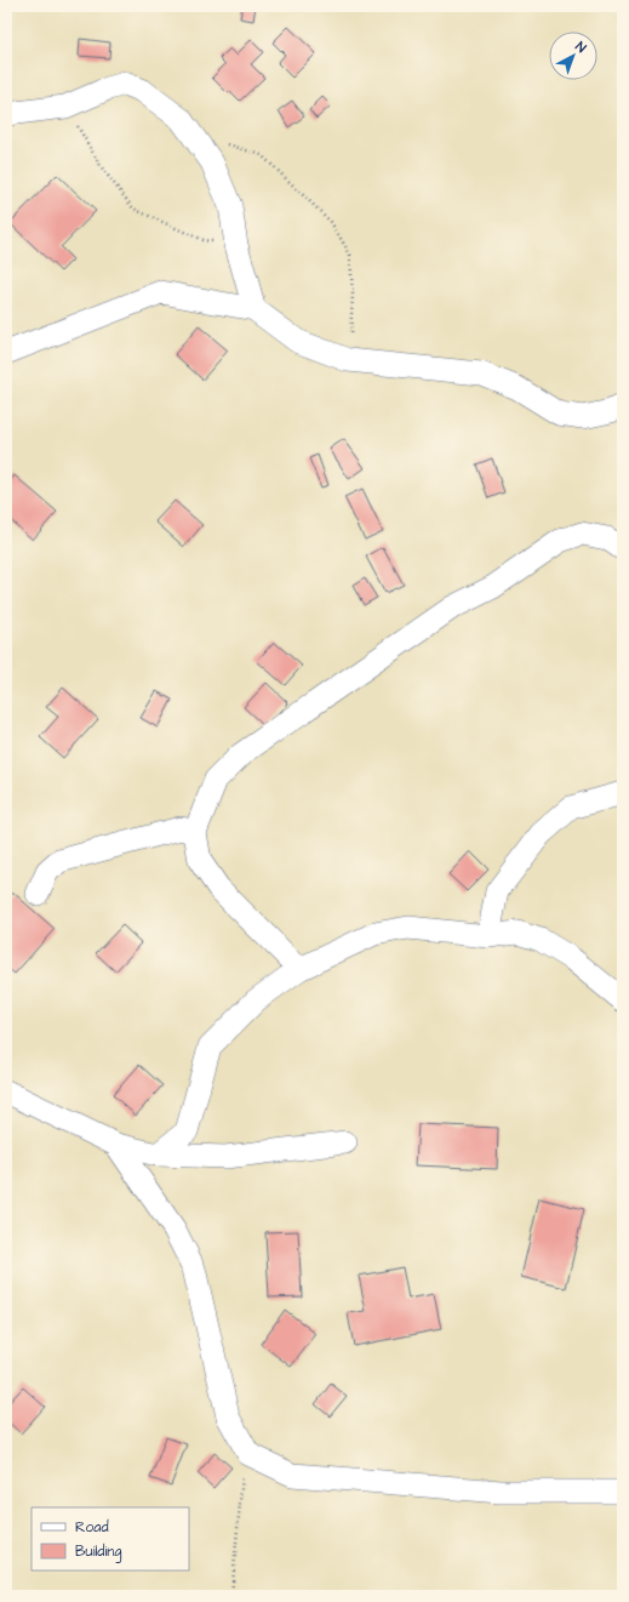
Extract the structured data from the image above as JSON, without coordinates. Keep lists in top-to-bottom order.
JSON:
{
  "legend": ["Road", "Building"],
  "north": "top right"
}
